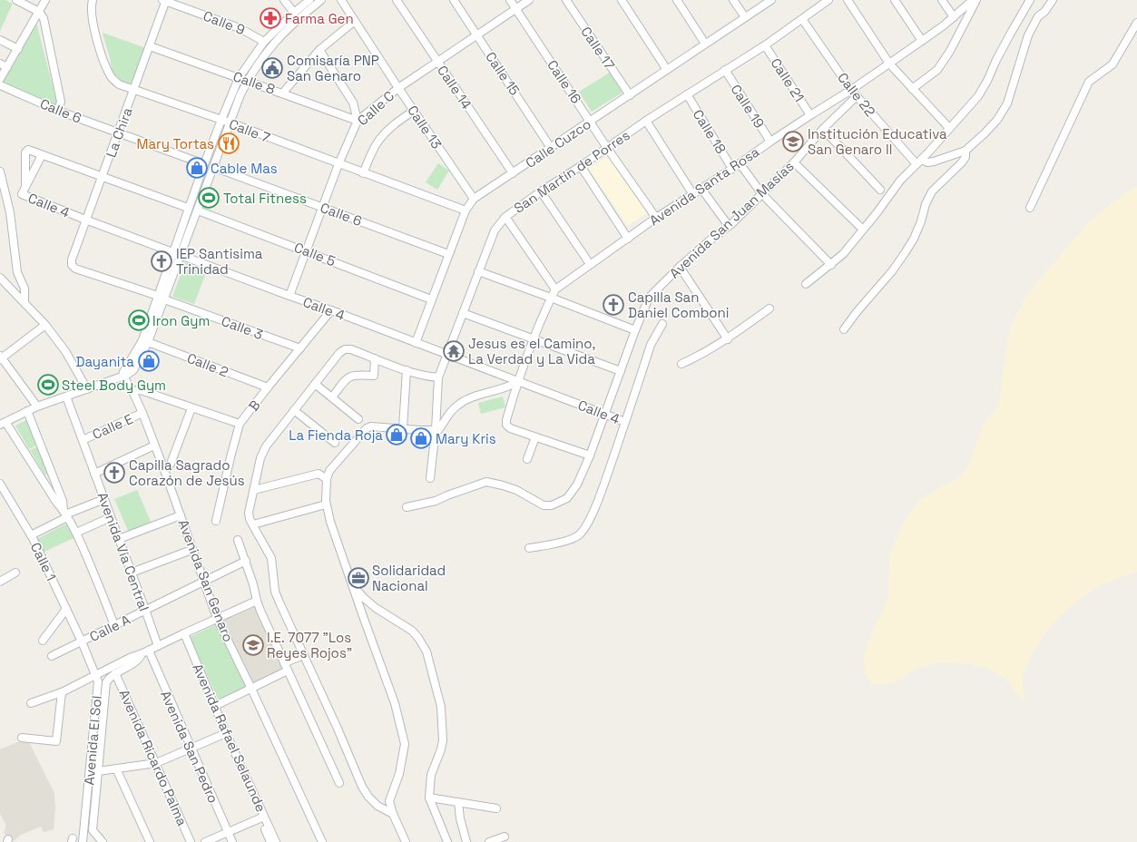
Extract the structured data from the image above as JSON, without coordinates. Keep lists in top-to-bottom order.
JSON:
{
  "streets": {
    "street": [
      "Calle 9",
      "Calle 17",
      "Calle 15",
      "Calle 21",
      "Calle 16",
      "Calle 8",
      "Calle 14",
      "Calle 22",
      "Calle 19",
      "Calle C",
      "Calle 6",
      "Calle 13",
      "Calle 7",
      "Calle 18",
      "La Chira",
      "Calle Cuzco",
      "San Martín de Porres",
      "Avenida Santa Rosa",
      "Calle 4",
      "Avenida San Juan Masías",
      "Calle 5",
      "Calle 3",
      "Calle 2",
      "B",
      "Calle E",
      "Avenida Vía Central",
      "Calle 1",
      "Avenida San Genaro",
      "Calle A",
      "Avenida Rafael Selaunde",
      "Avenida El Sol",
      "Avenida San Pedro",
      "Avenida Ricardo Palma"
    ]
  },
  "crossings": [
    ["Calle 9", "La Chira"],
    ["Calle 17", "Calle Cuzco"],
    ["Calle 15", "Calle C"],
    ["Calle 15", "Calle Cuzco"],
    ["Calle 21", "San Martín de Porres"],
    ["Calle 21", "Avenida Santa Rosa"],
    ["Calle 16", "Calle C"],
    ["Calle 16", "Calle Cuzco"],
    ["Calle 16", "San Martín de Porres"],
    ["Calle 16", "Avenida Santa Rosa"],
    ["Calle 8", "Calle C"],
    ["Calle 8", "La Chira"],
    ["Calle 14", "Calle C"],
    ["Calle 14", "Calle Cuzco"],
    ["Calle 22", "San Martín de Porres"],
    ["Calle 22", "Avenida Santa Rosa"],
    ["Calle 22", "Avenida San Juan Masías"],
    ["Calle 19", "San Martín de Porres"],
    ["Calle 19", "Avenida Santa Rosa"],
    ["Calle C", "Calle 6"],
    ["Calle C", "Calle 13"],
    ["Calle C", "Calle 7"],
    ["Calle C", "Calle 4"],
    ["Calle C", "Calle 5"],
    ["Calle 6", "La Chira"],
    ["Calle 6", "Calle Cuzco"],
    ["Calle 13", "Calle Cuzco"],
    ["Calle 7", "La Chira"],
    ["Calle 7", "Calle Cuzco"],
    ["Calle 18", "San Martín de Porres"],
    ["Calle 18", "Avenida Santa Rosa"],
    ["La Chira", "Calle 4"],
    ["La Chira", "Calle 3"],
    ["Calle Cuzco", "Calle 4"],
    ["Calle Cuzco", "Calle 5"],
    ["San Martín de Porres", "Calle 4"],
    ["Avenida Santa Rosa", "Calle 4"],
    ["Calle 4", "Avenida San Juan Masías"],
    ["Calle 4", "B"],
    ["Calle 3", "B"],
    ["Calle 2", "B"],
    ["Calle E", "Avenida Vía Central"],
    ["Calle E", "Avenida San Genaro"],
    ["Avenida Vía Central", "Calle A"],
    ["Calle 1", "Calle A"],
    ["Calle 1", "Avenida El Sol"],
    ["Avenida San Genaro", "Calle A"],
    ["Calle A", "Avenida El Sol"]
  ],
  "places": {
    "pharmacy": ["Farma Gen"],
    "public building": ["Comisaría PNP San Genaro"],
    "school or university": ["Institución Educativa San Genaro II", "I.E. 7077 \"Los Reyes Rojos\""],
    "restaurant": ["Mary Tortas"],
    "shop": [
      "Cable Mas",
      "Dayanita",
      "La Fienda Roja",
      "Mary Kris"
    ],
    "sports": ["Total Fitness", "Iron Gym", "Steel Body Gym"],
    "church": ["IEP Santisima Trinidad", "Capilla San Daniel Comboni", "Capilla Sagrado Corazón de Jesús"],
    "temple": ["Jesus es el Camino, La Verdad y La Vida"],
    "office": ["Solidaridad Nacional"]
  }
}
